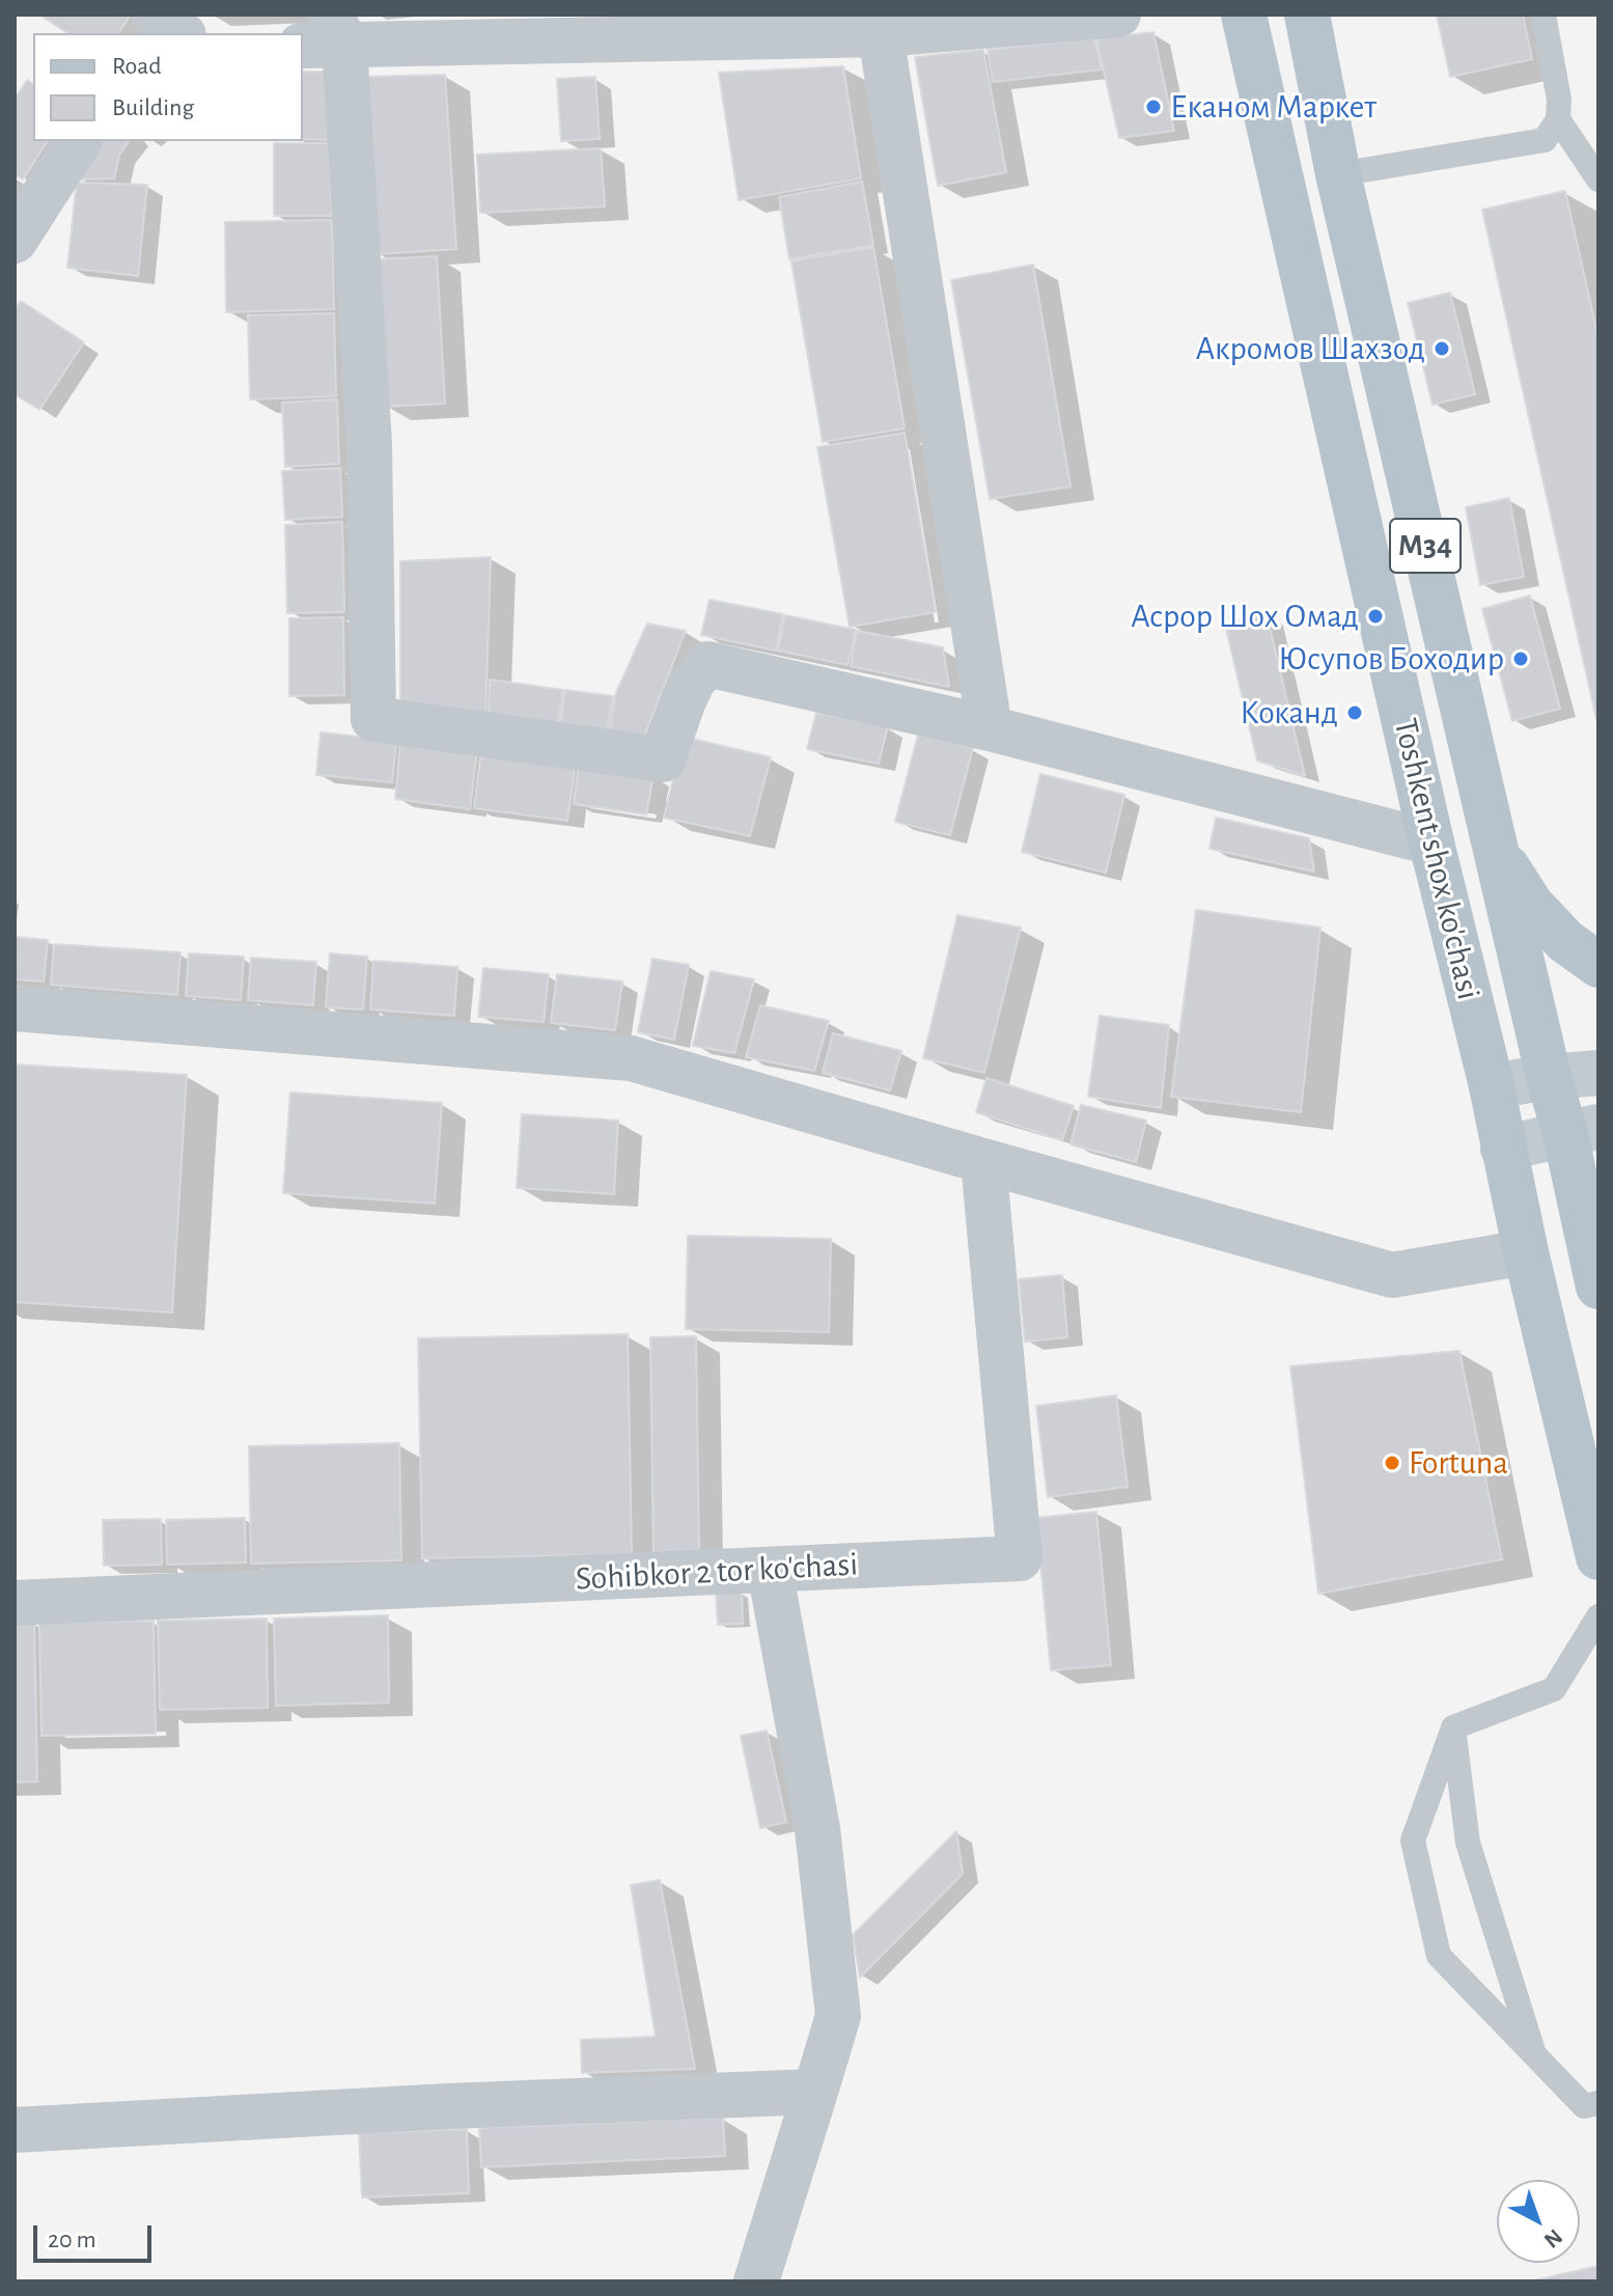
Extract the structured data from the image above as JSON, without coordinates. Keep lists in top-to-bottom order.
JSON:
{
  "streets": {
    "main road": ["M34", "Toshkent shox ko'chasi"],
    "street": ["Sohibkor 2 tor ko'chasi"]
  },
  "places": [
    "Еканом Маркет",
    "Акромов Шахзод",
    "Асрор Шох Омад",
    "Юсупов Боходир",
    "Коканд",
    "Fortuna"
  ],
  "legend": ["Road", "Building"],
  "scale_bar": "20 m",
  "north": "bottom right"
}
